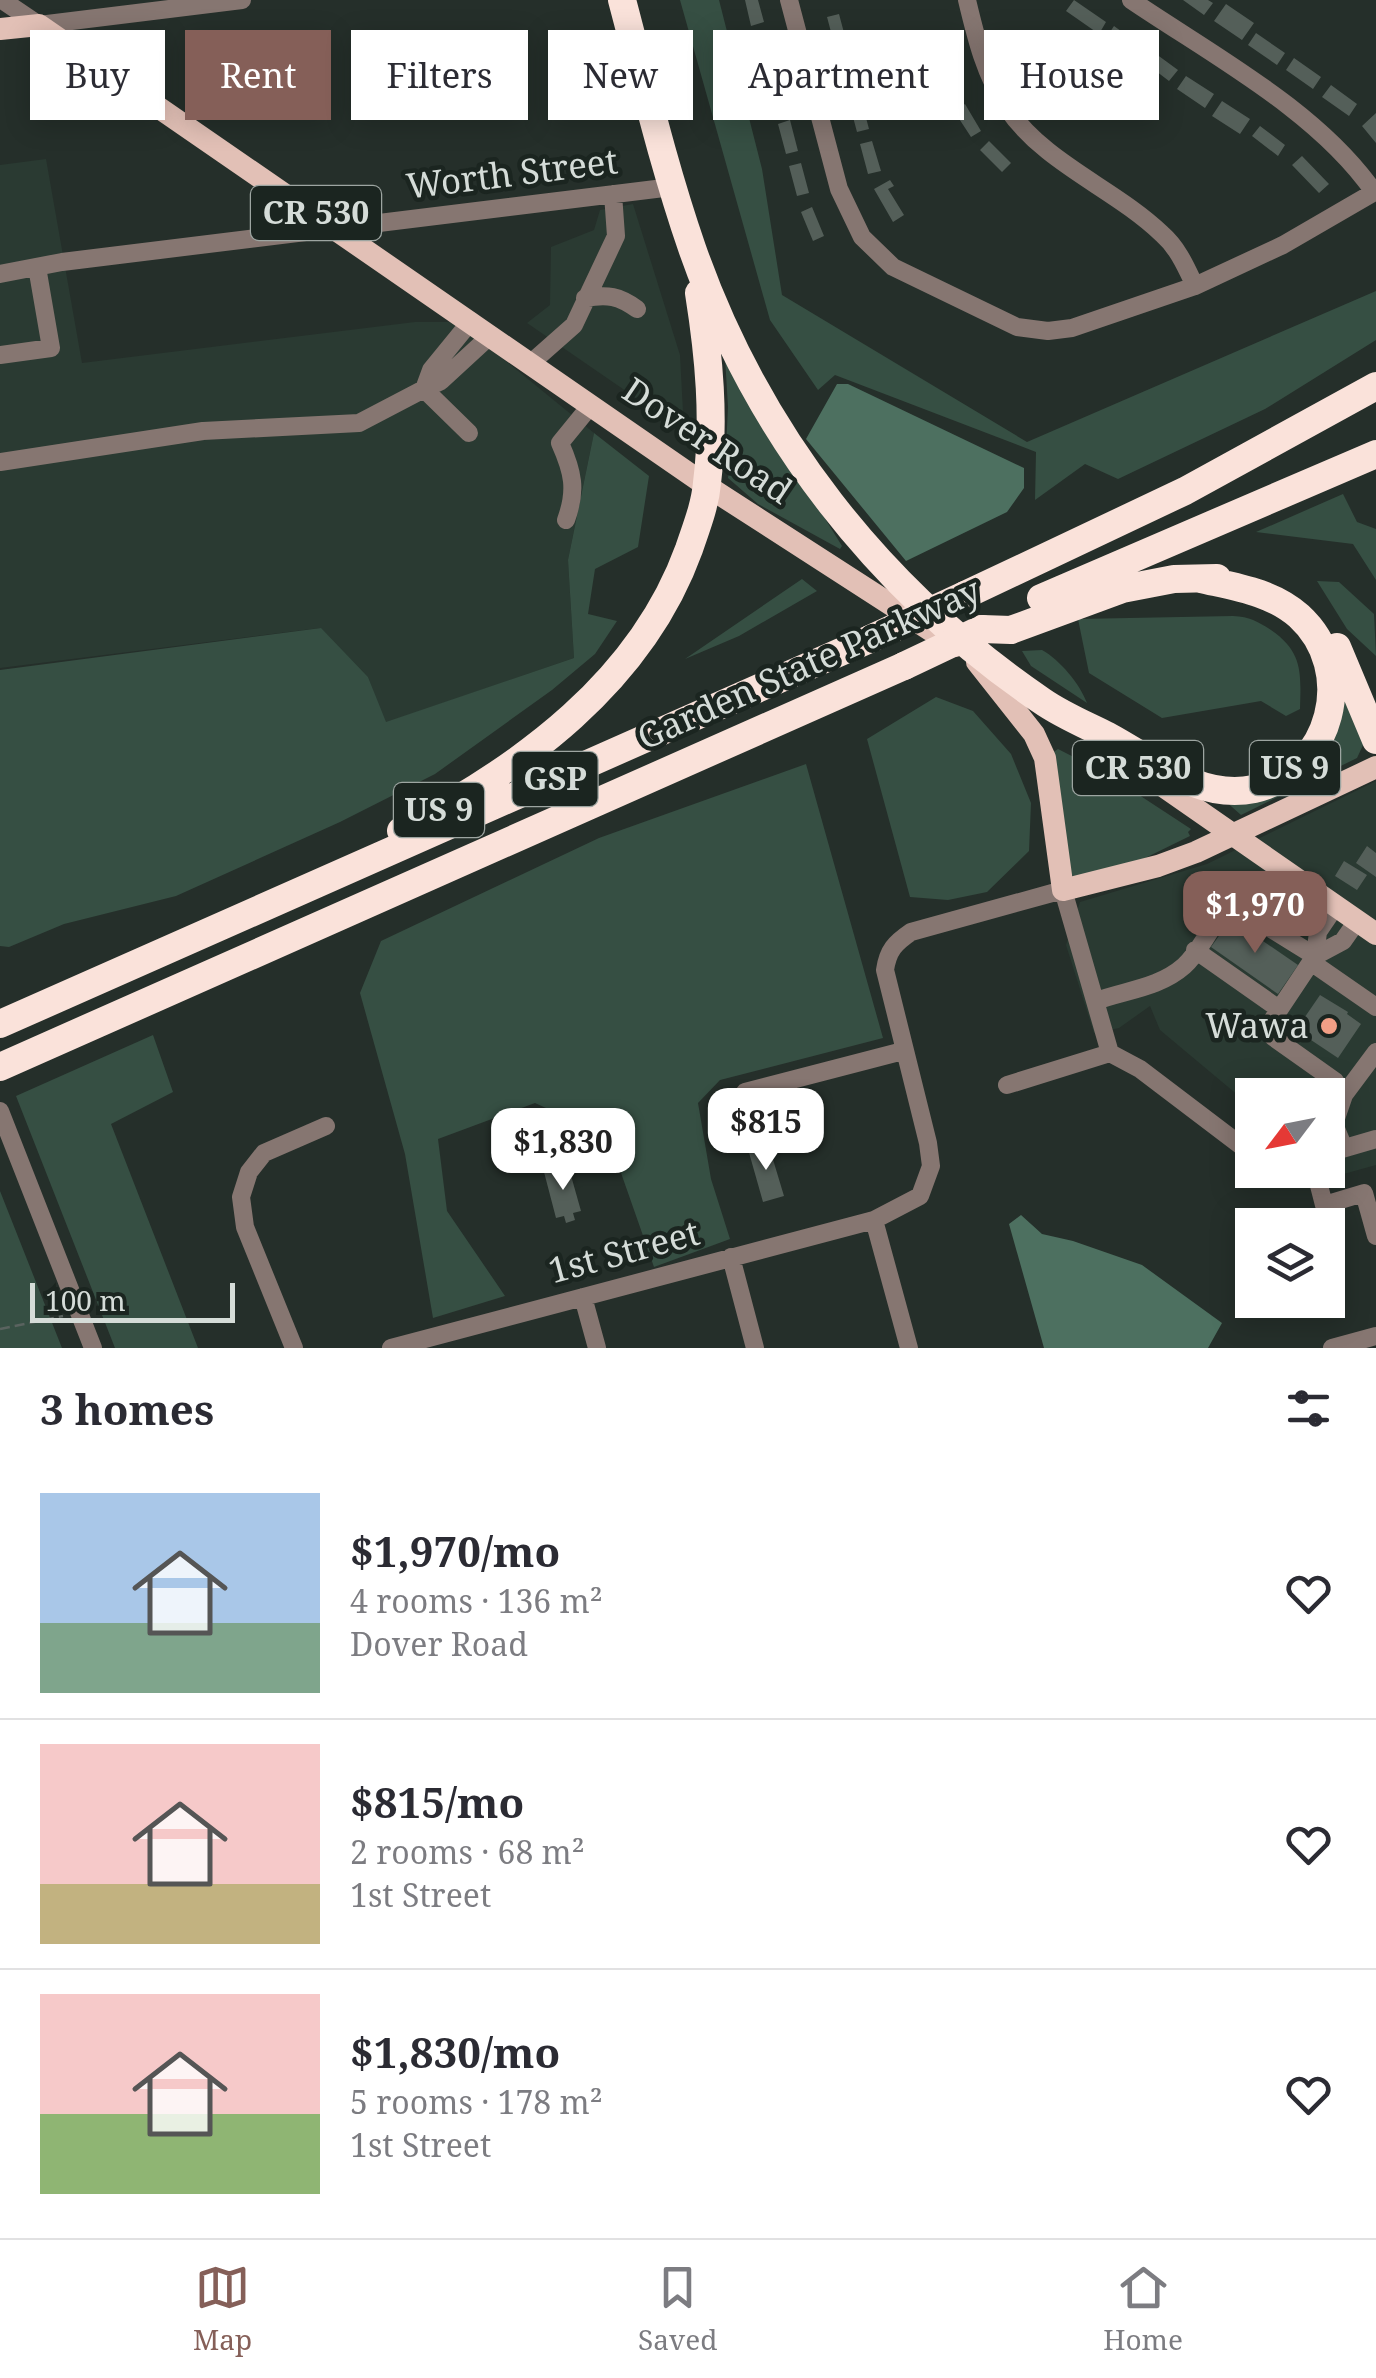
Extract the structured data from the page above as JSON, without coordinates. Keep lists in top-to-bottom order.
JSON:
{
  "streets": {
    "highway": ["Garden State Parkway", "US 9", "GSP"],
    "main road": ["CR 530", "Dover Road"],
    "street": ["Worth Street", "1st Street"]
  },
  "crossings": [
    ["Worth Street", "Dover Road"],
    ["Worth Street", "US 9"],
    ["Dover Road", "US 9"],
    ["Garden State Parkway", "US 9"]
  ],
  "places": ["Wawa"],
  "scale_bar": "100 m",
  "north": "bottom left",
  "page": {
    "chip": [
      "Buy",
      "Rent",
      "Filters",
      "New",
      "Apartment",
      "House"
    ],
    "price": ["$1,970", "$815", "$1,830"],
    "scale": "100 m",
    "heading": "3 homes",
    "list": [
      {
        "name": "$1,970/mo",
        "note": "4 rooms · 136 m² · Dover Road"
      },
      {
        "name": "$815/mo",
        "note": "2 rooms · 68 m² · 1st Street"
      },
      {
        "name": "$1,830/mo",
        "note": "5 rooms · 178 m² · 1st Street"
      }
    ],
    "tabs": ["Map", "Saved", "Home"]
  }
}
